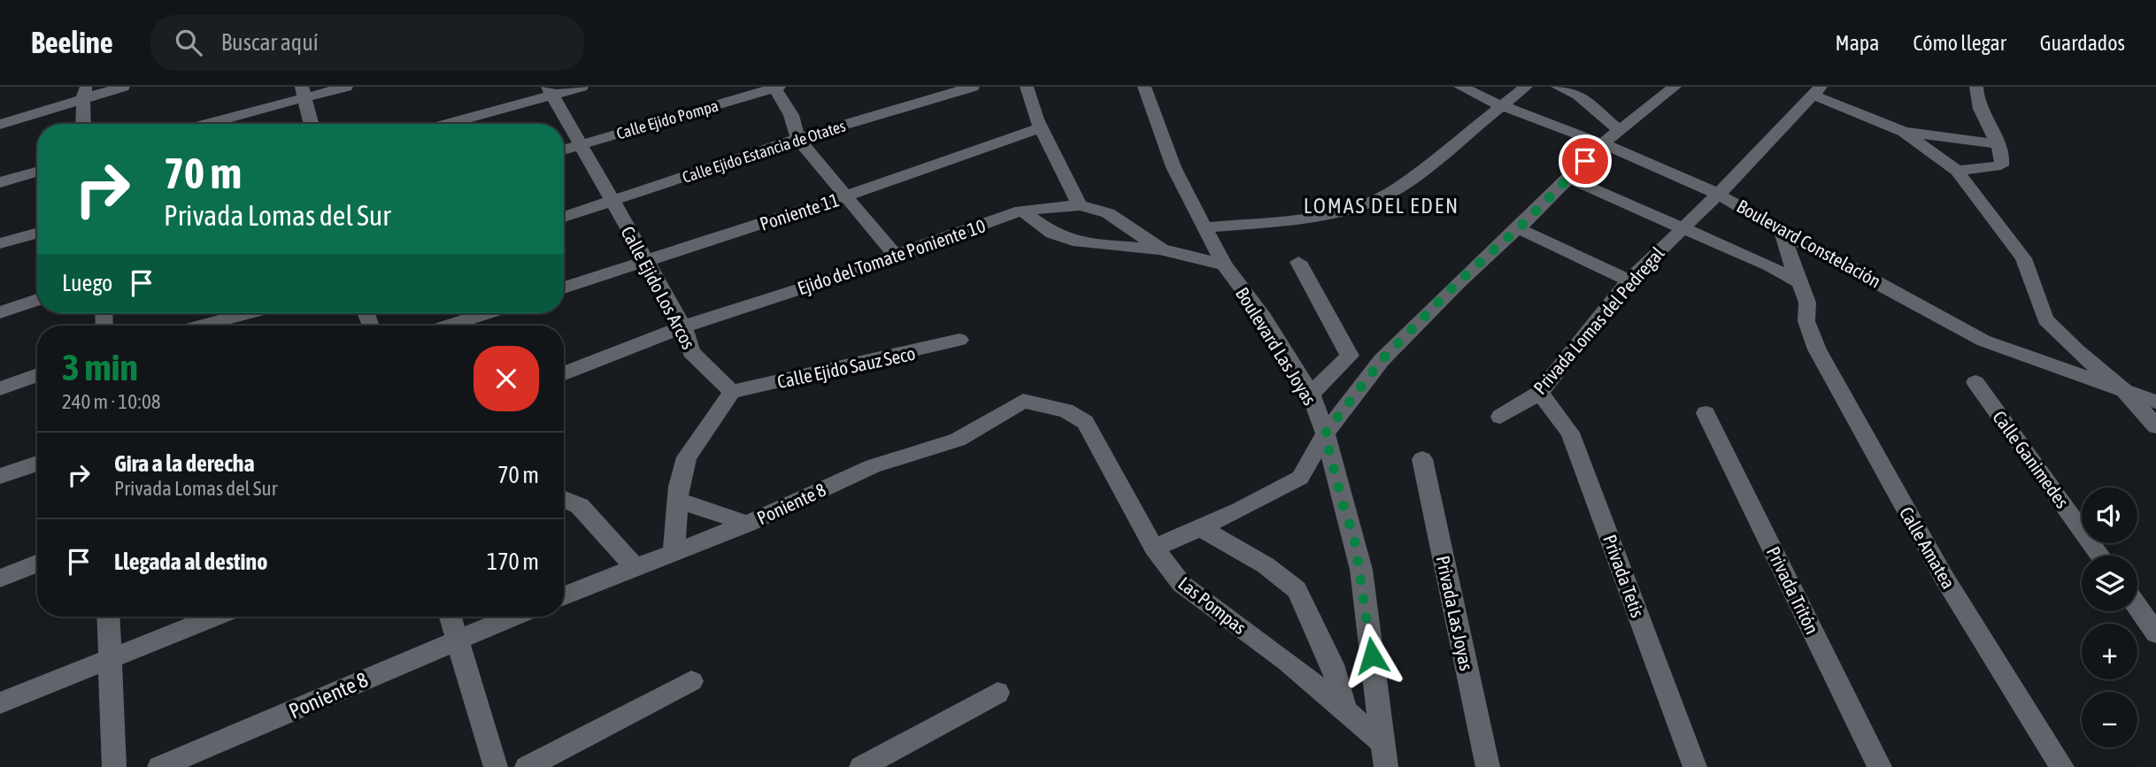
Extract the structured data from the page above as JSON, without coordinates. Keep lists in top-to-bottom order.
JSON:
{
  "streets": {
    "street": [
      "Calle Ejido Pompa",
      "Calle Ejido Estancia de Otates",
      "Poniente 11",
      "Boulevard Constelación",
      "Ejido del Tomate Poniente 10",
      "Calle Ejido Los Arcos",
      "Privada Lomas del Pedregal",
      "Boulevard Las Joyas",
      "Calle Ejido Sauz Seco",
      "Calle Ganimedes",
      "Poniente 8",
      "Calle Amatea",
      "Privada Tetis",
      "Privada Tritón",
      "Las Pompas",
      "Privada Las Joyas"
    ]
  },
  "crossings": [
    ["Calle Ejido Pompa", "Calle Ejido Los Arcos"],
    ["Calle Ejido Estancia de Otates", "Calle Ejido Los Arcos"],
    ["Poniente 11", "Calle Ejido Los Arcos"],
    ["Boulevard Constelación", "Privada Lomas del Pedregal"],
    ["Boulevard Constelación", "Calle Amatea"],
    ["Ejido del Tomate Poniente 10", "Calle Ejido Los Arcos"],
    ["Ejido del Tomate Poniente 10", "Boulevard Las Joyas"],
    ["Calle Ejido Los Arcos", "Calle Ejido Sauz Seco"],
    ["Privada Lomas del Pedregal", "Privada Tetis"],
    ["Boulevard Las Joyas", "Las Pompas"],
    ["Poniente 8", "Las Pompas"]
  ],
  "districts": ["LOMAS DEL EDEN"],
  "page": {
    "header": "Beeline",
    "search": "Buscar aquí",
    "nav": ["Mapa", "Cómo llegar", "Guardados"],
    "turn": ["70 m", "Privada Lomas del Sur"],
    "then": "Luego",
    "heading": ["3 min", "240 m · 10:08"],
    "list": [
      {
        "name": "Gira a la derecha",
        "note": "Privada Lomas del Sur",
        "value": "70 m"
      },
      {
        "name": "Llegada al destino",
        "value": "170 m"
      }
    ],
    "map_buttons": ["+", "−"]
  }
}
